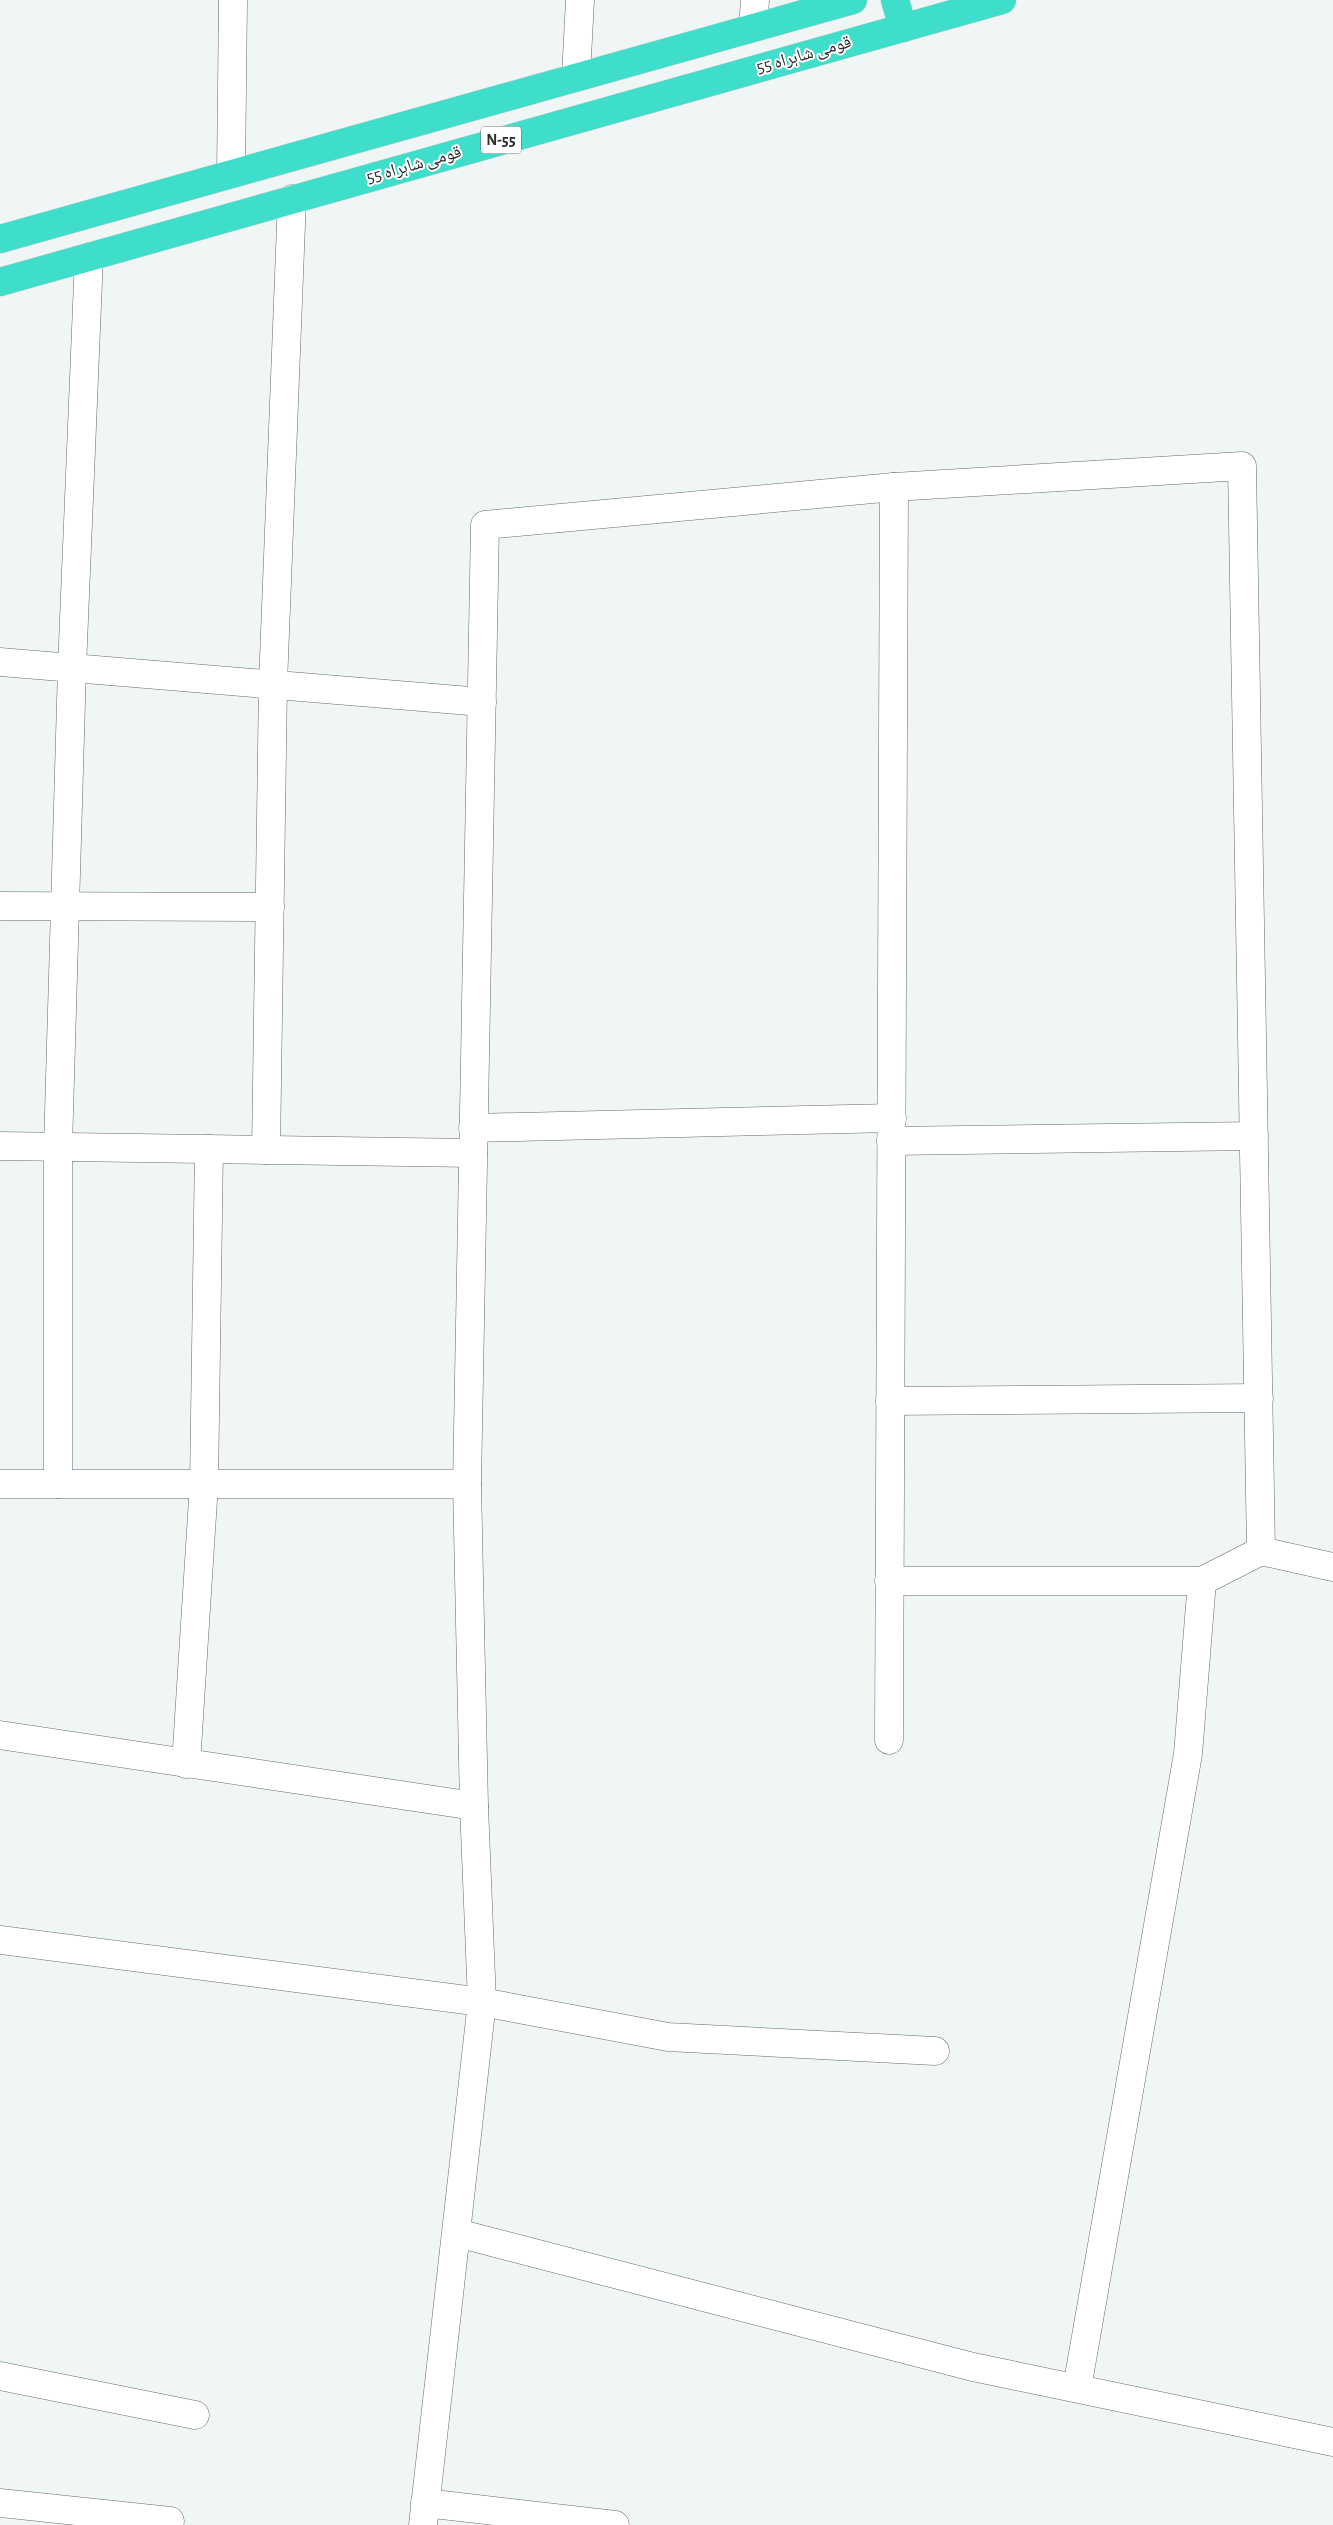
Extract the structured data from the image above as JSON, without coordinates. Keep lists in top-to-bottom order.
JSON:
{
  "streets": {
    "highway": ["قومی شاہراہ 55", "N-55"]
  }
}
